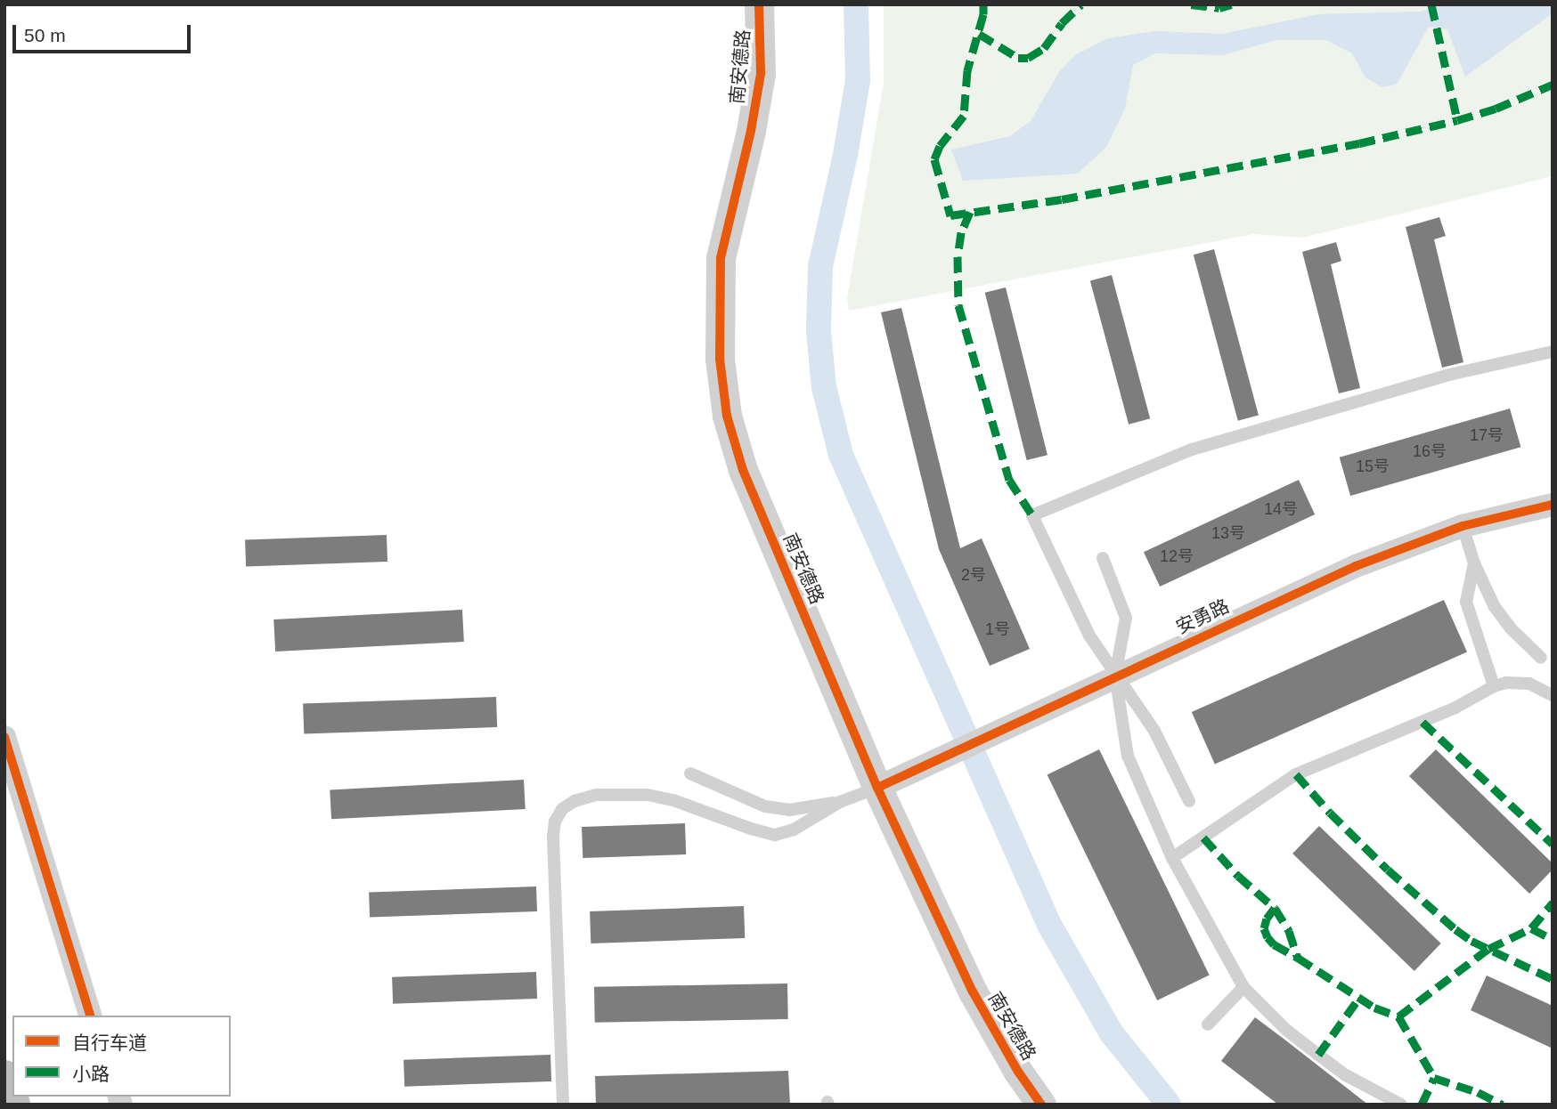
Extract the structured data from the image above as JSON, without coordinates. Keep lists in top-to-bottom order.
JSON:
{
  "streets": {
    "street": ["南安德路", "安勇路"]
  },
  "crossings": [
    ["南安德路", "安勇路"]
  ],
  "house_numbers": [
    "17号",
    "16号",
    "15号",
    "14号",
    "13号",
    "12号",
    "2号",
    "1号"
  ],
  "legend": ["自行车道", "小路"],
  "scale_bar": "50 m"
}
